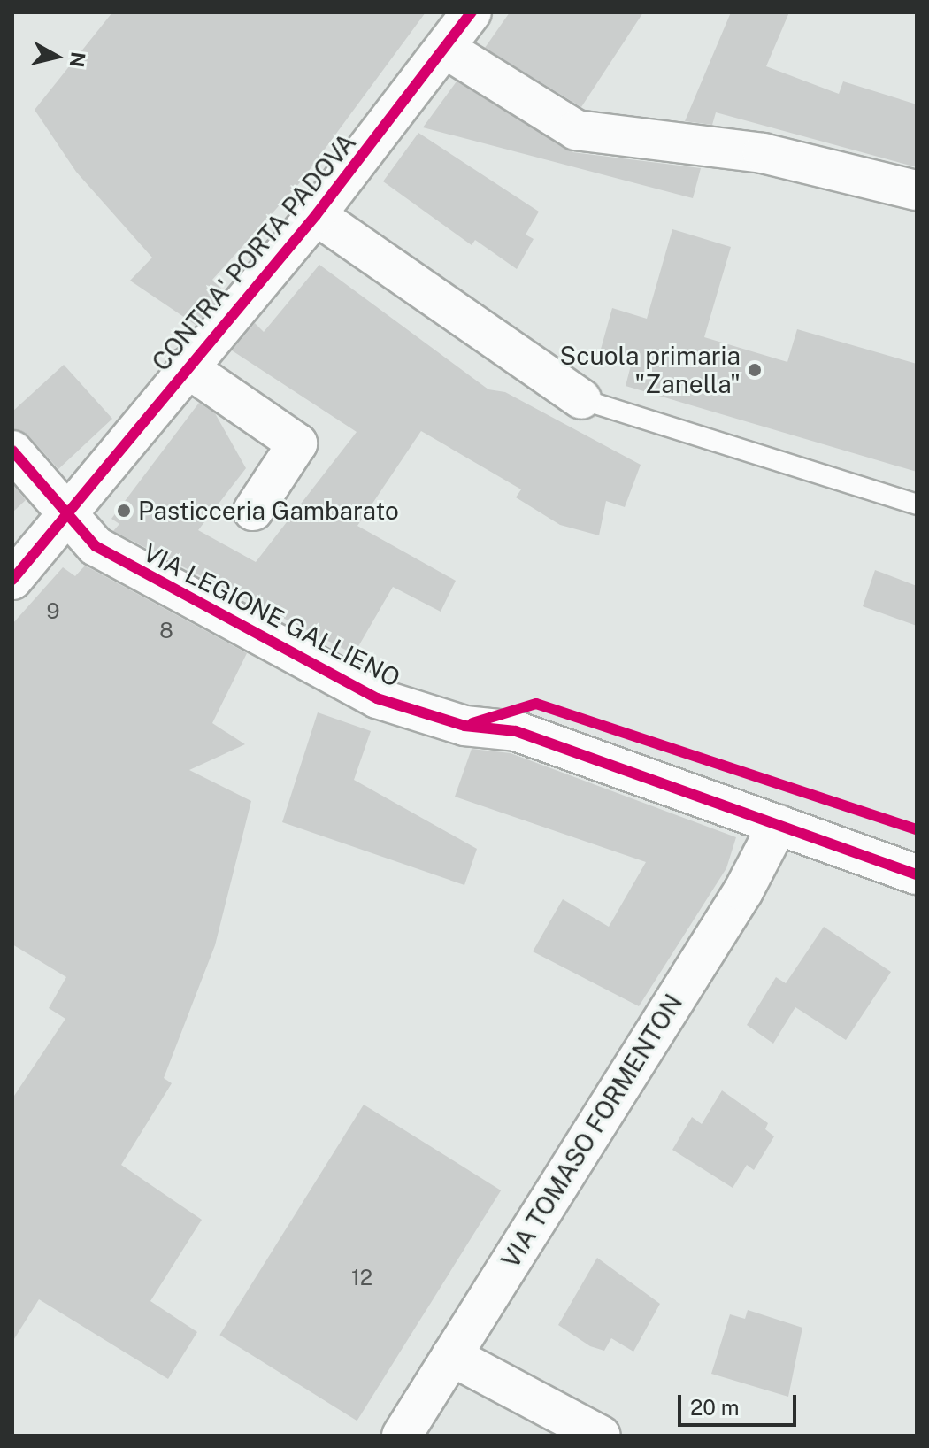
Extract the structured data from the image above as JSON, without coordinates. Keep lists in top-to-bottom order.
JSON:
{
  "streets": {
    "street": ["CONTRA' PORTA PADOVA", "VIA LEGIONE GALLIENO", "VIA TOMASO FORMENTON"]
  },
  "crossings": [
    ["CONTRA' PORTA PADOVA", "VIA LEGIONE GALLIENO"],
    ["VIA LEGIONE GALLIENO", "VIA TOMASO FORMENTON"]
  ],
  "places": ["Scuola primaria \"Zanella\"", "Pasticceria Gambarato"],
  "house_numbers": ["9", "8", "12"],
  "scale_bar": "20 m",
  "north": "right"
}
